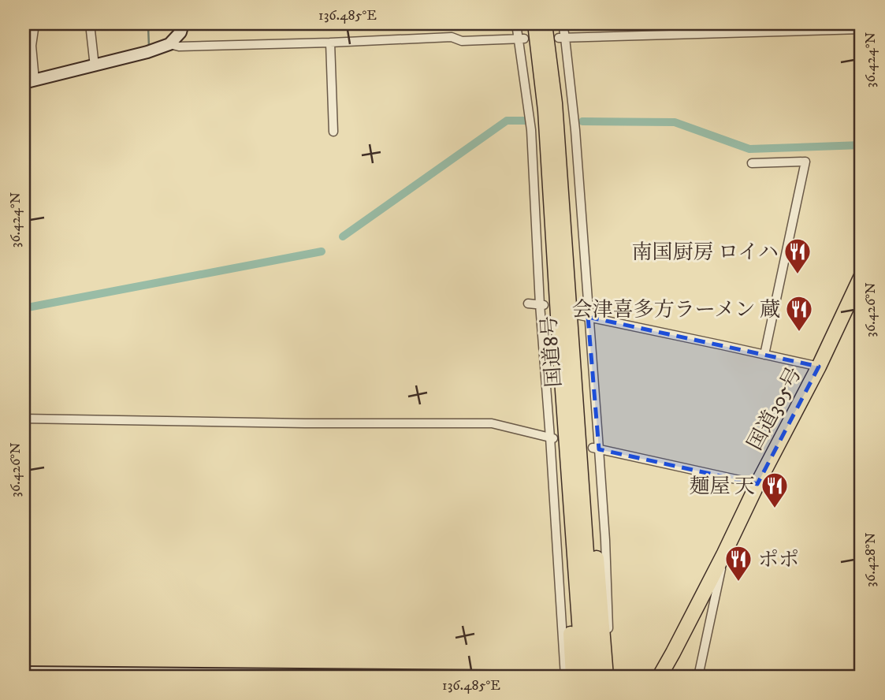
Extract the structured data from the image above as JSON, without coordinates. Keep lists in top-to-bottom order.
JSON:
{
  "streets": {
    "highway": ["国道8号", "国道305号"]
  },
  "places": {
    "restaurant": [
      "南国厨房 ロイハ",
      "会津喜多方ラーメン 蔵",
      "麺屋 天",
      "ポポ"
    ]
  },
  "coordinates": [
    "136.485°E",
    "36.424°N",
    "36.426°N",
    "36.428°N"
  ]
}
